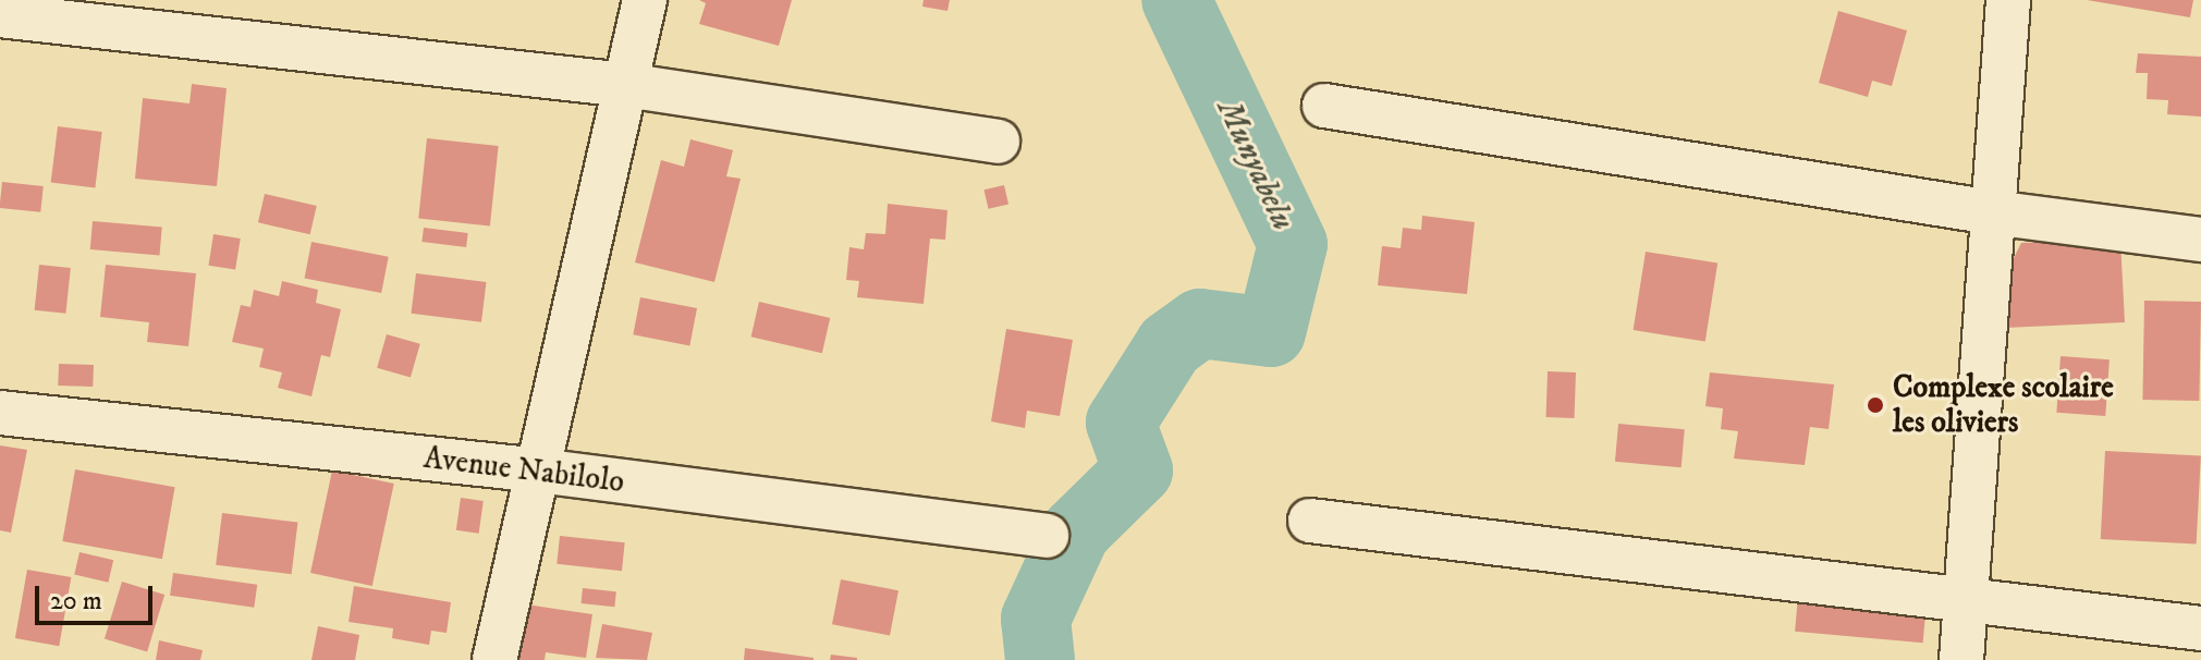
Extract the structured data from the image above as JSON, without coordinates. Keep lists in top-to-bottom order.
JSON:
{
  "streets": {
    "street": ["Avenue Nabilolo"]
  },
  "water": ["Munyabelu"],
  "places": ["Complexe scolaire les oliviers"],
  "scale_bar": "20 m"
}
